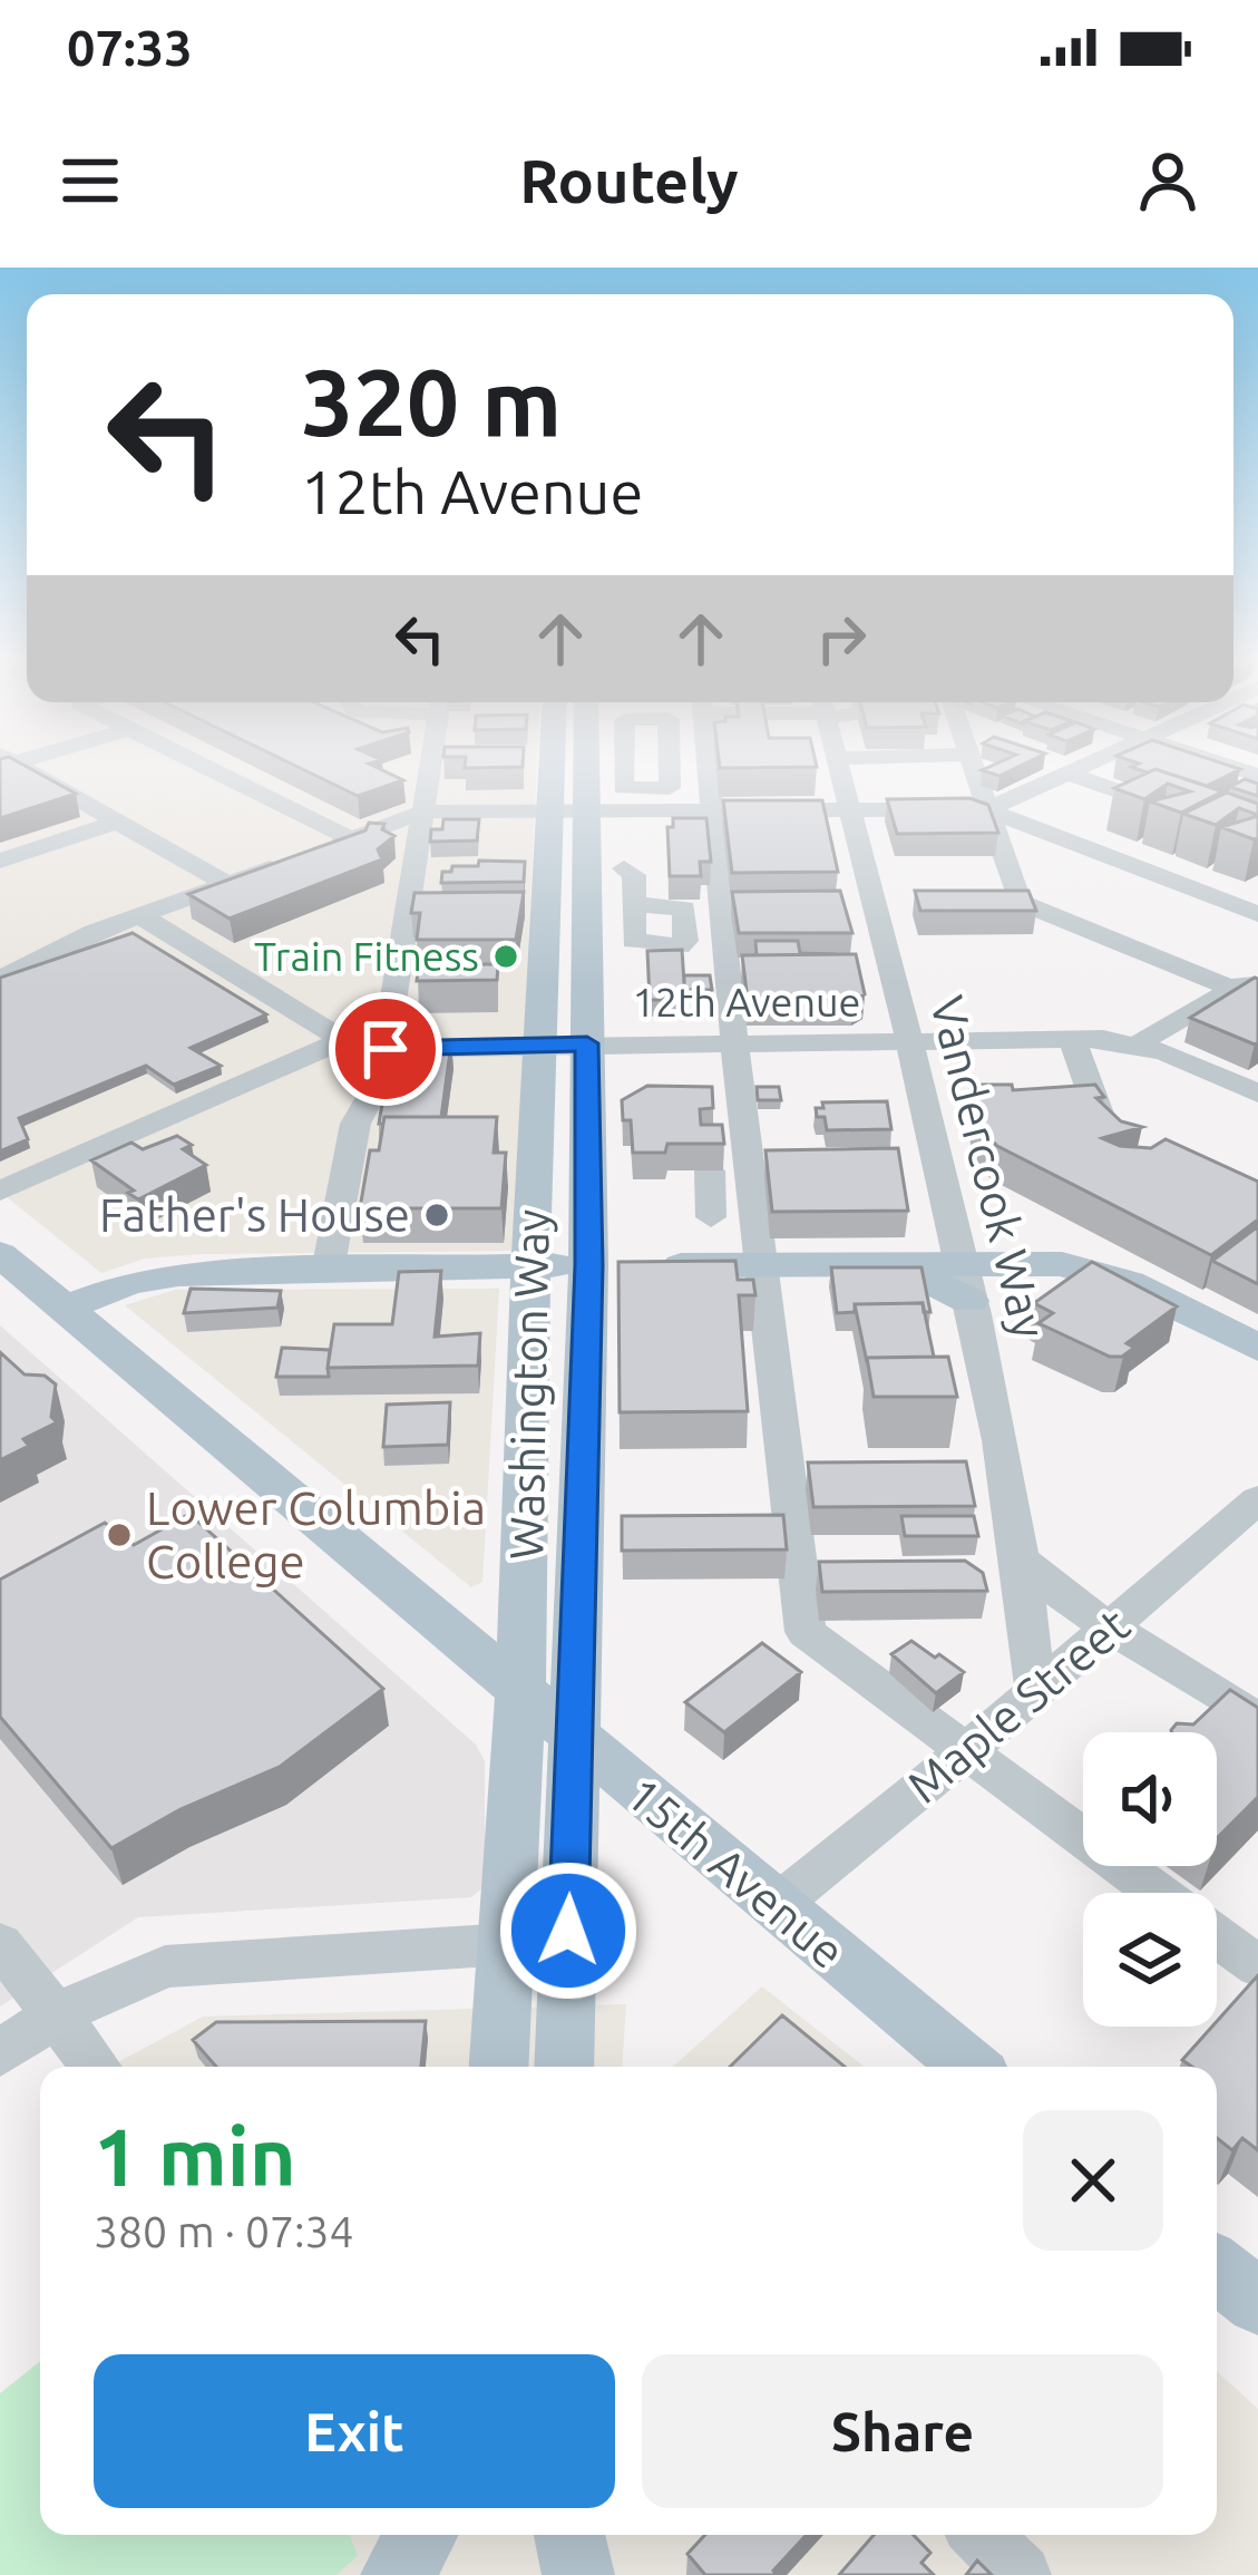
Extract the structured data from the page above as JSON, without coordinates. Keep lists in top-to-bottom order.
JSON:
{
  "streets": {
    "main road": ["Washington Way", "15th Avenue"],
    "street": ["12th Avenue", "Vandercook Way", "Maple Street"]
  },
  "crossings": [
    ["12th Avenue", "Vandercook Way"],
    ["12th Avenue", "Washington Way"],
    ["Vandercook Way", "Maple Street"],
    ["Washington Way", "15th Avenue"],
    ["Maple Street", "15th Avenue"]
  ],
  "places": ["Train Fitness", "Father's House", "Lower Columbia College"],
  "page": {
    "status": "07:33",
    "header": "Routely",
    "turn": ["320 m", "12th Avenue"],
    "heading": ["1 min", "380 m · 07:34"],
    "buttons": ["Exit", "Share"]
  }
}
